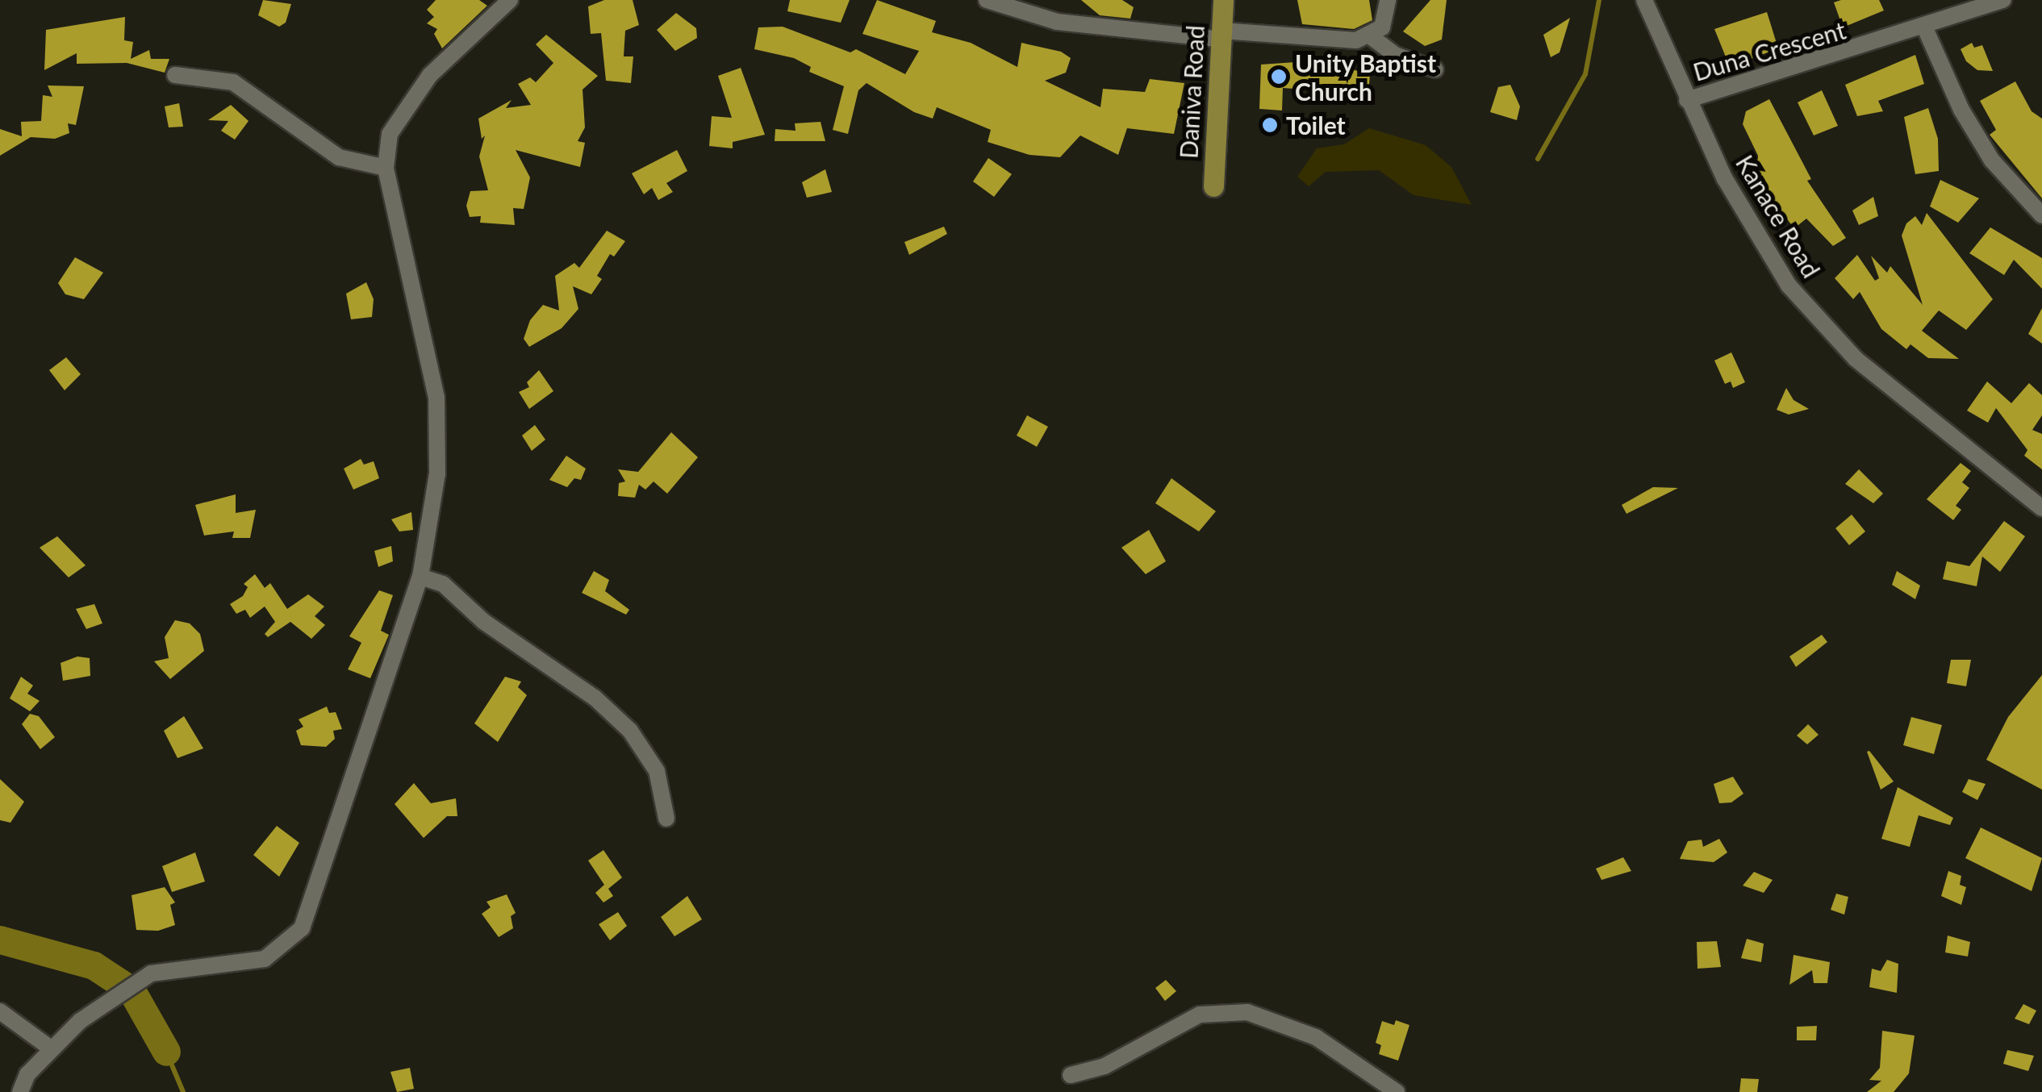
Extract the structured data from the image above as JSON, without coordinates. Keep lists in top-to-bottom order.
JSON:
{
  "streets": {
    "main road": ["Daniva Road"],
    "street": ["Duna Crescent", "Kanace Road"]
  },
  "crossings": [
    ["Duna Crescent", "Kanace Road"]
  ],
  "places": ["Unity Baptist Church", "Toilet"]
}
